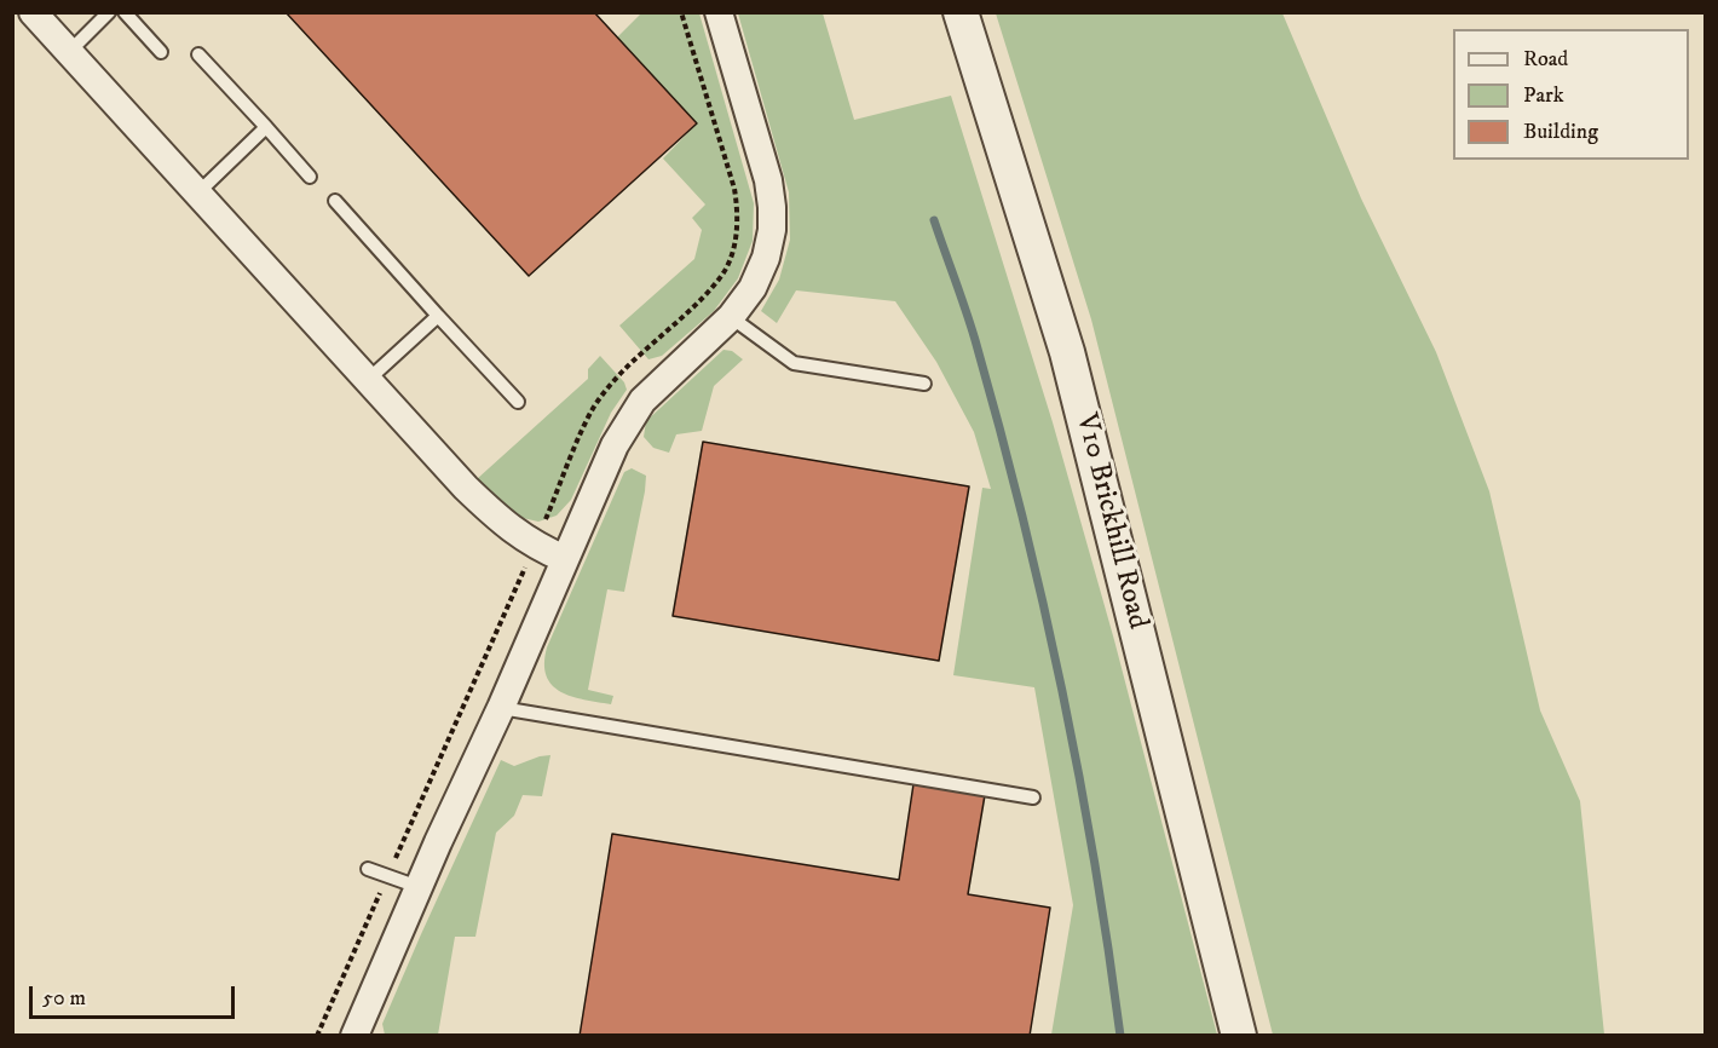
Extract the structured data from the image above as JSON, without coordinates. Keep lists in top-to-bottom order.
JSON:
{
  "streets": {
    "street": ["V10 Brickhill Road"]
  },
  "legend": ["Road", "Park", "Building"],
  "scale_bar": "50 m"
}
